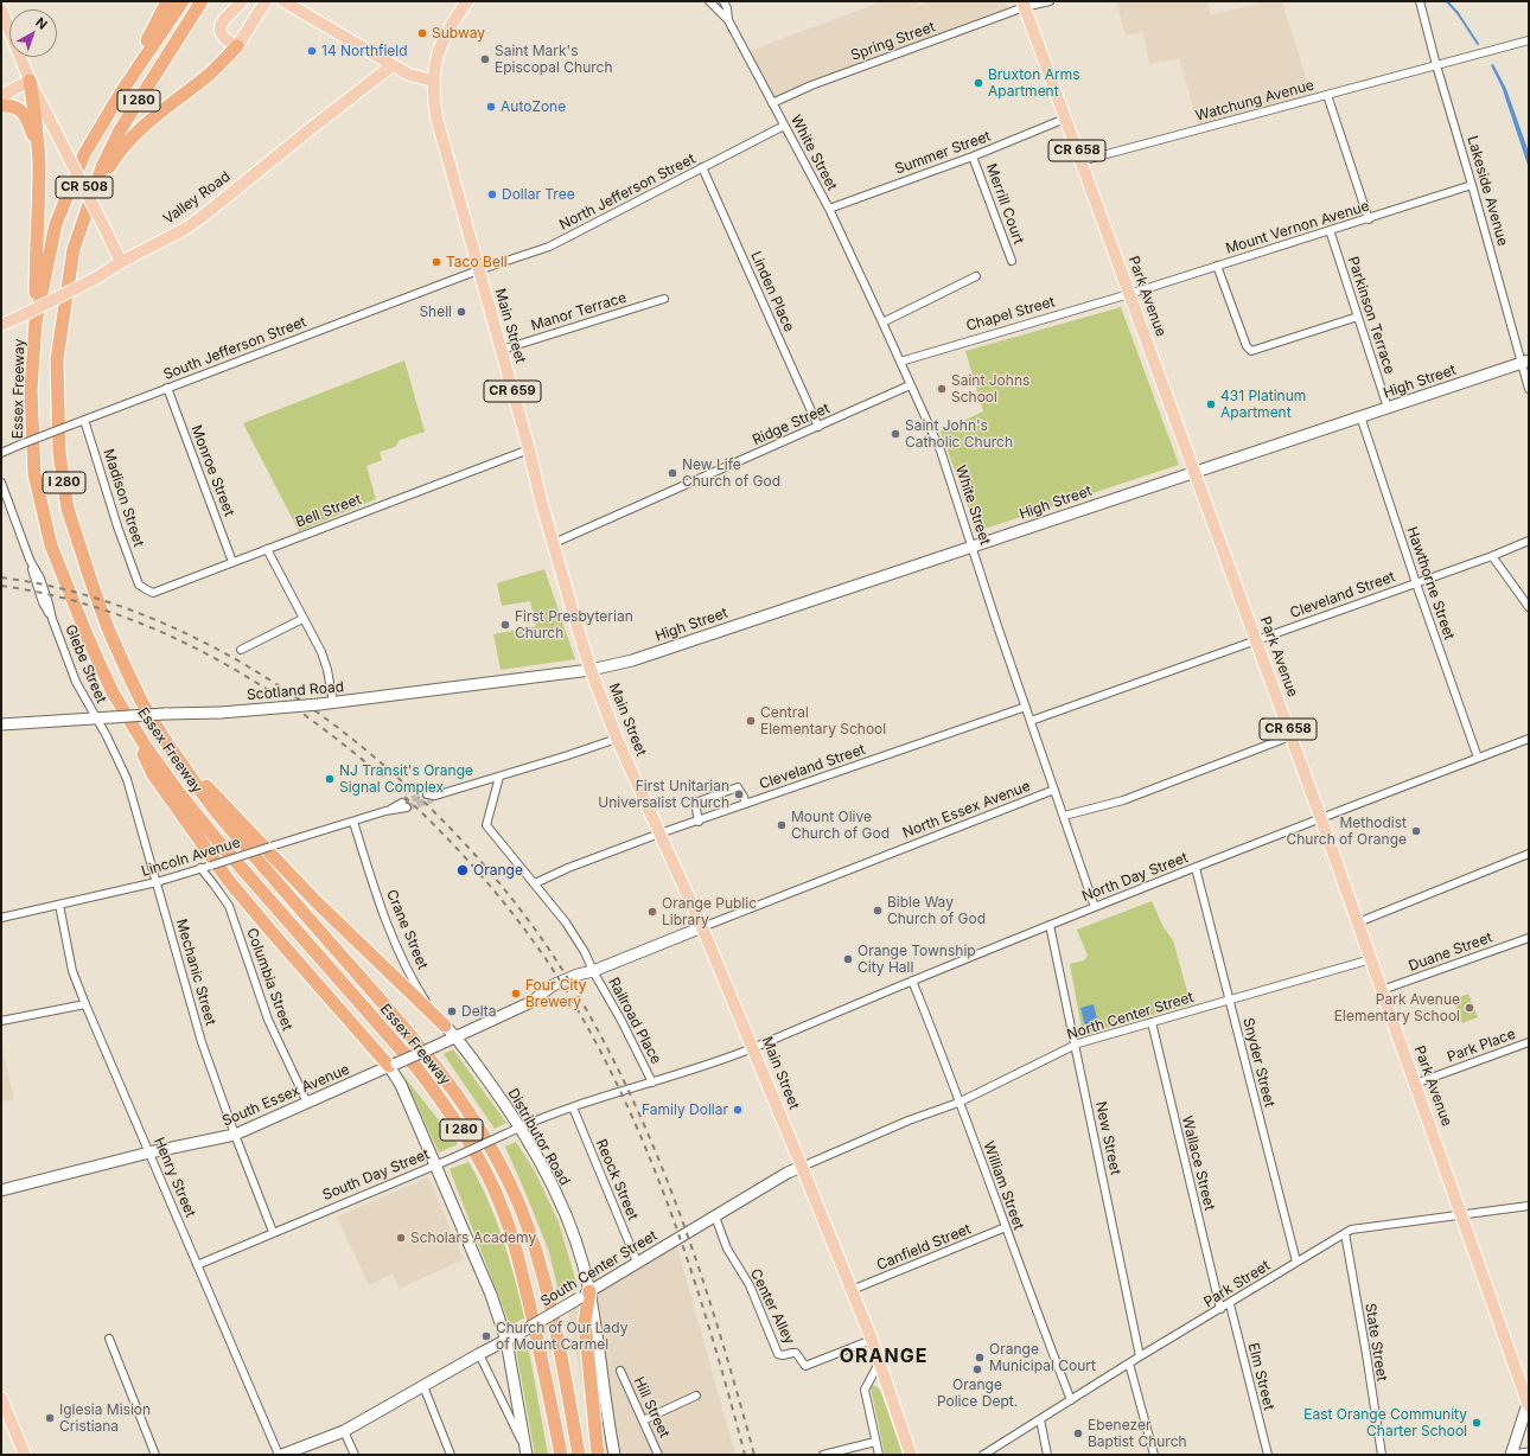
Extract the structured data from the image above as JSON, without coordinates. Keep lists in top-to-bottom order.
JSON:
{
  "streets": {
    "highway": ["I 280", "Essex Freeway"],
    "main road": [
      "CR 658",
      "CR 508",
      "Valley Road",
      "Park Avenue",
      "Main Street",
      "High Street",
      "CR 659",
      "Scotland Road",
      "Crane Street",
      "South Essex Avenue",
      "Distributor Road",
      "South Center Street"
    ],
    "street": [
      "Spring Street",
      "Watchung Avenue",
      "White Street",
      "Summer Street",
      "Lakeside Avenue",
      "North Jefferson Street",
      "Merrill Court",
      "Mount Vernon Avenue",
      "Linden Place",
      "Manor Terrace",
      "Chapel Street",
      "Parkinson Terrace",
      "South Jefferson Street",
      "Ridge Street",
      "Monroe Street",
      "Madison Street",
      "Bell Street",
      "Hawthorne Street",
      "Cleveland Street",
      "Glebe Street",
      "North Essex Avenue",
      "Lincoln Avenue",
      "North Day Street",
      "Duane Street",
      "Mechanic Street",
      "Columbia Street",
      "North Center Street",
      "Railroad Place",
      "Park Place",
      "Snyder Street",
      "New Street",
      "Wallace Street",
      "South Day Street",
      "Henry Street",
      "Reock Street",
      "William Street",
      "Canfield Street",
      "Park Street",
      "Center Alley",
      "State Street",
      "Elm Street",
      "Hill Street"
    ]
  },
  "crossings": [
    ["Spring Street", "White Street"],
    ["Spring Street", "Park Avenue"],
    ["Watchung Avenue", "Lakeside Avenue"],
    ["Watchung Avenue", "Park Avenue"],
    ["White Street", "Summer Street"],
    ["White Street", "North Jefferson Street"],
    ["White Street", "Chapel Street"],
    ["White Street", "High Street"],
    ["White Street", "Ridge Street"],
    ["White Street", "Cleveland Street"],
    ["White Street", "North Essex Avenue"],
    ["White Street", "North Day Street"],
    ["Summer Street", "Merrill Court"],
    ["Summer Street", "Park Avenue"],
    ["CR 508", "Valley Road"],
    ["Lakeside Avenue", "Mount Vernon Avenue"],
    ["Lakeside Avenue", "High Street"],
    ["North Jefferson Street", "Linden Place"],
    ["North Jefferson Street", "Main Street"],
    ["North Jefferson Street", "South Jefferson Street"],
    ["Mount Vernon Avenue", "Park Avenue"],
    ["Mount Vernon Avenue", "Chapel Street"],
    ["Mount Vernon Avenue", "Parkinson Terrace"],
    ["Linden Place", "Ridge Street"],
    ["Park Avenue", "Chapel Street"],
    ["Park Avenue", "High Street"],
    ["Park Avenue", "Cleveland Street"],
    ["Park Avenue", "North Day Street"],
    ["Park Avenue", "Duane Street"],
    ["Park Avenue", "North Center Street"],
    ["Park Avenue", "Park Place"],
    ["Park Avenue", "Park Street"],
    ["Manor Terrace", "Main Street"],
    ["Parkinson Terrace", "High Street"],
    ["Main Street", "South Jefferson Street"],
    ["Main Street", "High Street"],
    ["Main Street", "Ridge Street"],
    ["Main Street", "Bell Street"],
    ["Main Street", "Cleveland Street"],
    ["Main Street", "Scotland Road"],
    ["Main Street", "North Essex Avenue"],
    ["Main Street", "North Day Street"],
    ["Main Street", "North Center Street"],
    ["Main Street", "South Essex Avenue"],
    ["Main Street", "South Day Street"],
    ["Main Street", "Canfield Street"],
    ["Main Street", "South Center Street"],
    ["Main Street", "Center Alley"],
    ["South Jefferson Street", "Monroe Street"],
    ["South Jefferson Street", "Madison Street"],
    ["High Street", "Hawthorne Street"],
    ["High Street", "Scotland Road"],
    ["Monroe Street", "Bell Street"],
    ["Madison Street", "Bell Street"],
    ["Hawthorne Street", "Cleveland Street"],
    ["Hawthorne Street", "North Day Street"],
    ["Cleveland Street", "Railroad Place"],
    ["Glebe Street", "Scotland Road"],
    ["Glebe Street", "Mechanic Street"],
    ["Scotland Road", "Mechanic Street"],
    ["North Essex Avenue", "South Essex Avenue"],
    ["Lincoln Avenue", "Crane Street"],
    ["Lincoln Avenue", "Mechanic Street"],
    ["Lincoln Avenue", "Columbia Street"],
    ["Lincoln Avenue", "Henry Street"],
    ["North Day Street", "Snyder Street"],
    ["North Day Street", "New Street"],
    ["North Day Street", "South Day Street"],
    ["North Day Street", "William Street"],
    ["Crane Street", "South Essex Avenue"],
    ["Crane Street", "Distributor Road"],
    ["Mechanic Street", "South Essex Avenue"],
    ["Mechanic Street", "South Day Street"],
    ["Columbia Street", "South Essex Avenue"],
    ["North Center Street", "Snyder Street"],
    ["North Center Street", "New Street"],
    ["North Center Street", "Wallace Street"],
    ["North Center Street", "William Street"],
    ["North Center Street", "South Center Street"],
    ["Railroad Place", "South Essex Avenue"],
    ["Railroad Place", "South Day Street"],
    ["Snyder Street", "Park Street"],
    ["South Essex Avenue", "Distributor Road"],
    ["South Essex Avenue", "Henry Street"],
    ["Distributor Road", "South Day Street"],
    ["Distributor Road", "South Center Street"],
    ["New Street", "Park Street"],
    ["Wallace Street", "Park Street"],
    ["South Day Street", "Henry Street"],
    ["South Day Street", "Reock Street"],
    ["Henry Street", "South Center Street"],
    ["Reock Street", "South Center Street"],
    ["William Street", "Canfield Street"],
    ["William Street", "Park Street"],
    ["South Center Street", "Center Alley"],
    ["Park Street", "State Street"],
    ["Park Street", "Elm Street"]
  ],
  "districts": ["ORANGE"],
  "places": [
    "Subway",
    "14 Northfield",
    "Saint Mark's Episcopal Church",
    "Bruxton Arms Apartment",
    "AutoZone",
    "Dollar Tree",
    "Taco Bell",
    "Shell",
    "Saint Johns School",
    "431 Platinum Apartment",
    "Saint John's Catholic Church",
    "New Life Church of God",
    "First Presbyterian Church",
    "Central Elementary School",
    "NJ Transit's Orange Signal Complex",
    "First Unitarian Universalist Church",
    "Mount Olive Church of God",
    "Methodist Church of Orange",
    "Orange",
    "Bible Way Church of God",
    "Orange Public Library",
    "Orange Township City Hall",
    "Four City Brewery",
    "Park Avenue Elementary School",
    "Delta",
    "Family Dollar",
    "Scholars Academy",
    "Church of Our Lady of Mount Carmel",
    "Orange Municipal Court",
    "Orange Police Dept.",
    "Iglesia Mision Cristiana",
    "East Orange Community Charter School",
    "Ebenezer Baptist Church"
  ],
  "north": "top right"
}
